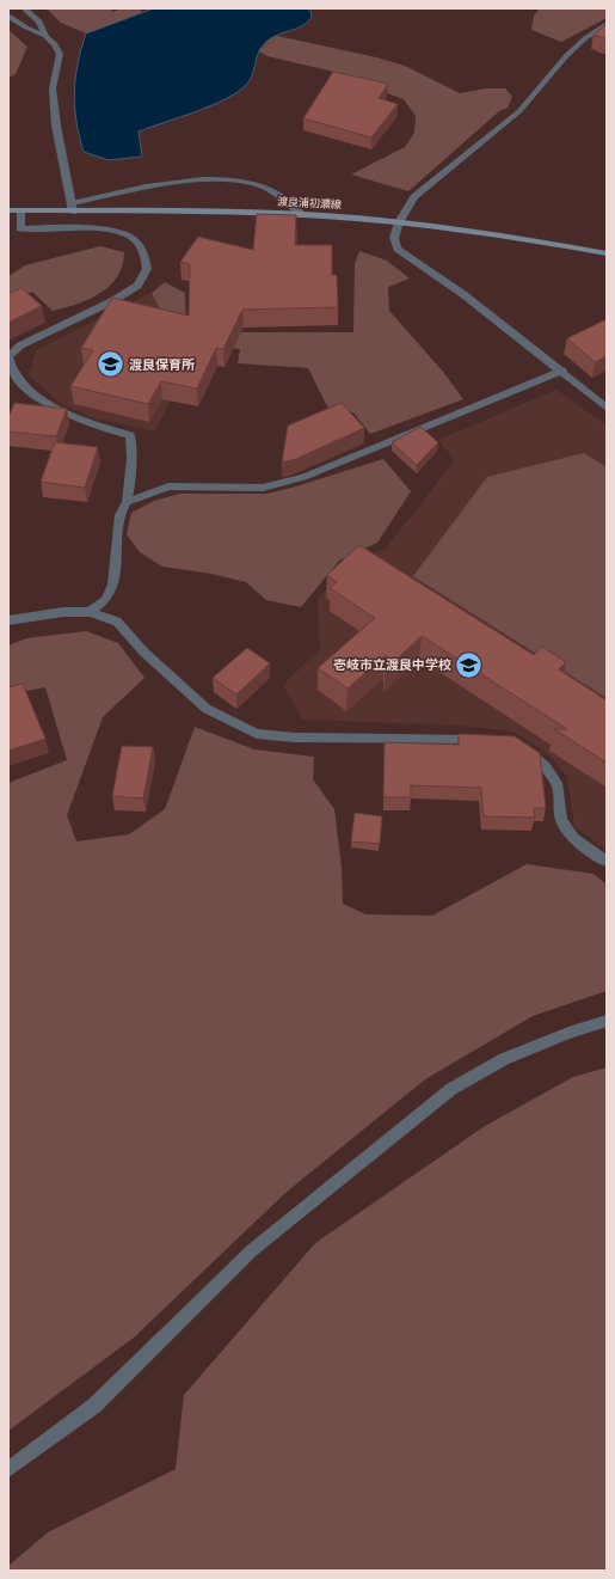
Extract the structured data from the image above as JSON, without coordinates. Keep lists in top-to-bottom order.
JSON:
{
  "streets": {
    "main road": ["渡良浦初瀬線"]
  },
  "places": {
    "school or university": ["渡良保育所", "壱岐市立渡良中学校"]
  }
}
